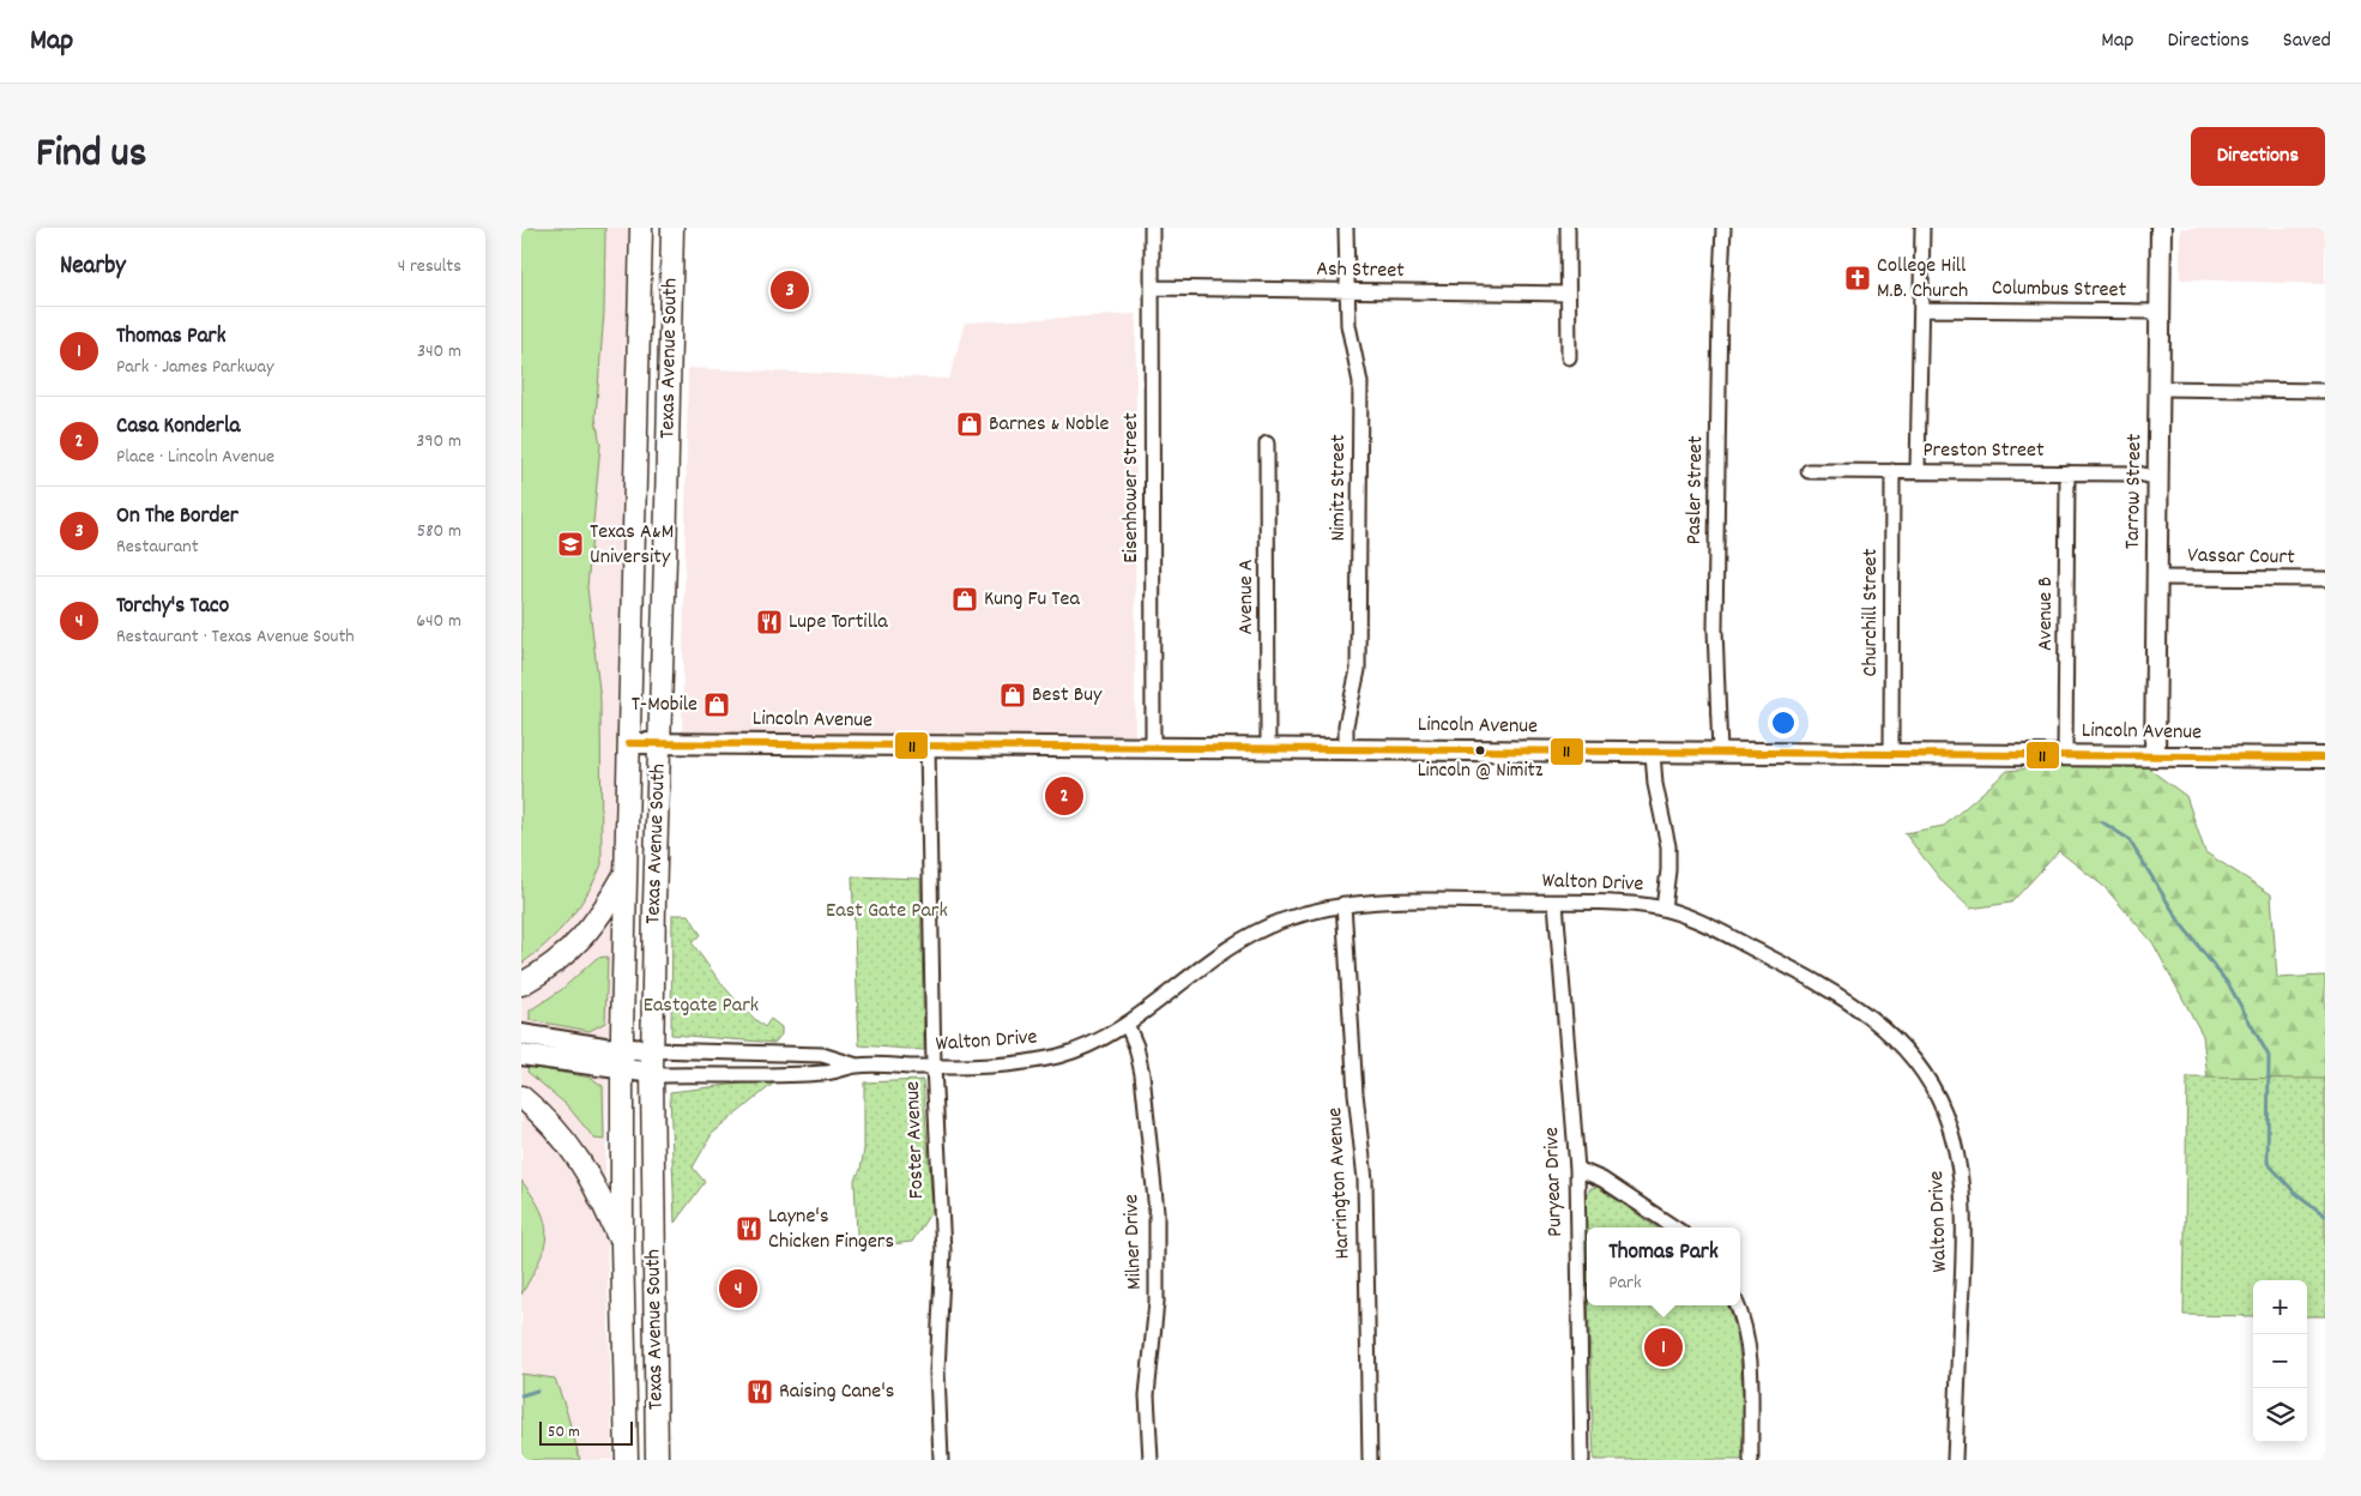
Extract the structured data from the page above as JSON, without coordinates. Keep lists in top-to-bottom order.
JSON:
{
  "streets": {
    "main road": ["Texas Avenue South"],
    "street": [
      "Ash Street",
      "Columbus Street",
      "Preston Street",
      "Eisenhower Street",
      "Nimitz Street",
      "Pasler Street",
      "Tarrow Street",
      "Vassar Court",
      "Avenue A",
      "Churchill Street",
      "Avenue B",
      "Lincoln Avenue",
      "Walton Drive",
      "Foster Avenue",
      "Puryear Drive",
      "Harrington Avenue",
      "Milner Drive"
    ]
  },
  "crossings": [
    ["Ash Street", "Eisenhower Street"],
    ["Ash Street", "Nimitz Street"],
    ["Columbus Street", "Tarrow Street"],
    ["Texas Avenue South", "Lincoln Avenue"],
    ["Texas Avenue South", "Walton Drive"],
    ["Preston Street", "Tarrow Street"],
    ["Preston Street", "Churchill Street"],
    ["Preston Street", "Avenue B"],
    ["Eisenhower Street", "Lincoln Avenue"],
    ["Nimitz Street", "Lincoln Avenue"],
    ["Pasler Street", "Lincoln Avenue"],
    ["Tarrow Street", "Vassar Court"],
    ["Tarrow Street", "Lincoln Avenue"],
    ["Avenue A", "Lincoln Avenue"],
    ["Churchill Street", "Lincoln Avenue"],
    ["Avenue B", "Lincoln Avenue"],
    ["Lincoln Avenue", "Foster Avenue"],
    ["Walton Drive", "Foster Avenue"],
    ["Walton Drive", "Puryear Drive"],
    ["Walton Drive", "Harrington Avenue"],
    ["Walton Drive", "Milner Drive"]
  ],
  "parks": ["East Gate Park", "Eastgate Park"],
  "places": {
    "church": ["College Hill M.B. Church"],
    "shop": [
      "Barnes & Noble",
      "Kung Fu Tea",
      "Best Buy",
      "T-Mobile"
    ],
    "school or university": ["Texas A&M University"],
    "restaurant": ["Lupe Tortilla", "Layne's Chicken Fingers", "Raising Cane's"],
    "other": ["Lincoln @ Nimitz"]
  },
  "lines": ["transit line 11"],
  "scale_bar": "50 m",
  "page": {
    "header": "Map",
    "nav": ["Map", "Directions", "Saved"],
    "title": "Find us",
    "buttons": "Directions",
    "heading": ["Nearby", "4 results"],
    "pins": [
      "3",
      "2",
      "4",
      "1"
    ],
    "list": [
      {
        "mark": "1",
        "name": "Thomas Park",
        "note": "Park · James Parkway",
        "value": "340 m"
      },
      {
        "mark": "2",
        "name": "Casa Konderla",
        "note": "Place · Lincoln Avenue",
        "value": "390 m"
      },
      {
        "mark": "3",
        "name": "On The Border",
        "note": "Restaurant",
        "value": "580 m"
      },
      {
        "mark": "4",
        "name": "Torchy's Taco",
        "note": "Restaurant · Texas Avenue South",
        "value": "640 m"
      }
    ],
    "popup": ["Thomas Park", "Park"],
    "map_buttons": ["+", "−"],
    "scale": "50 m"
  }
}
